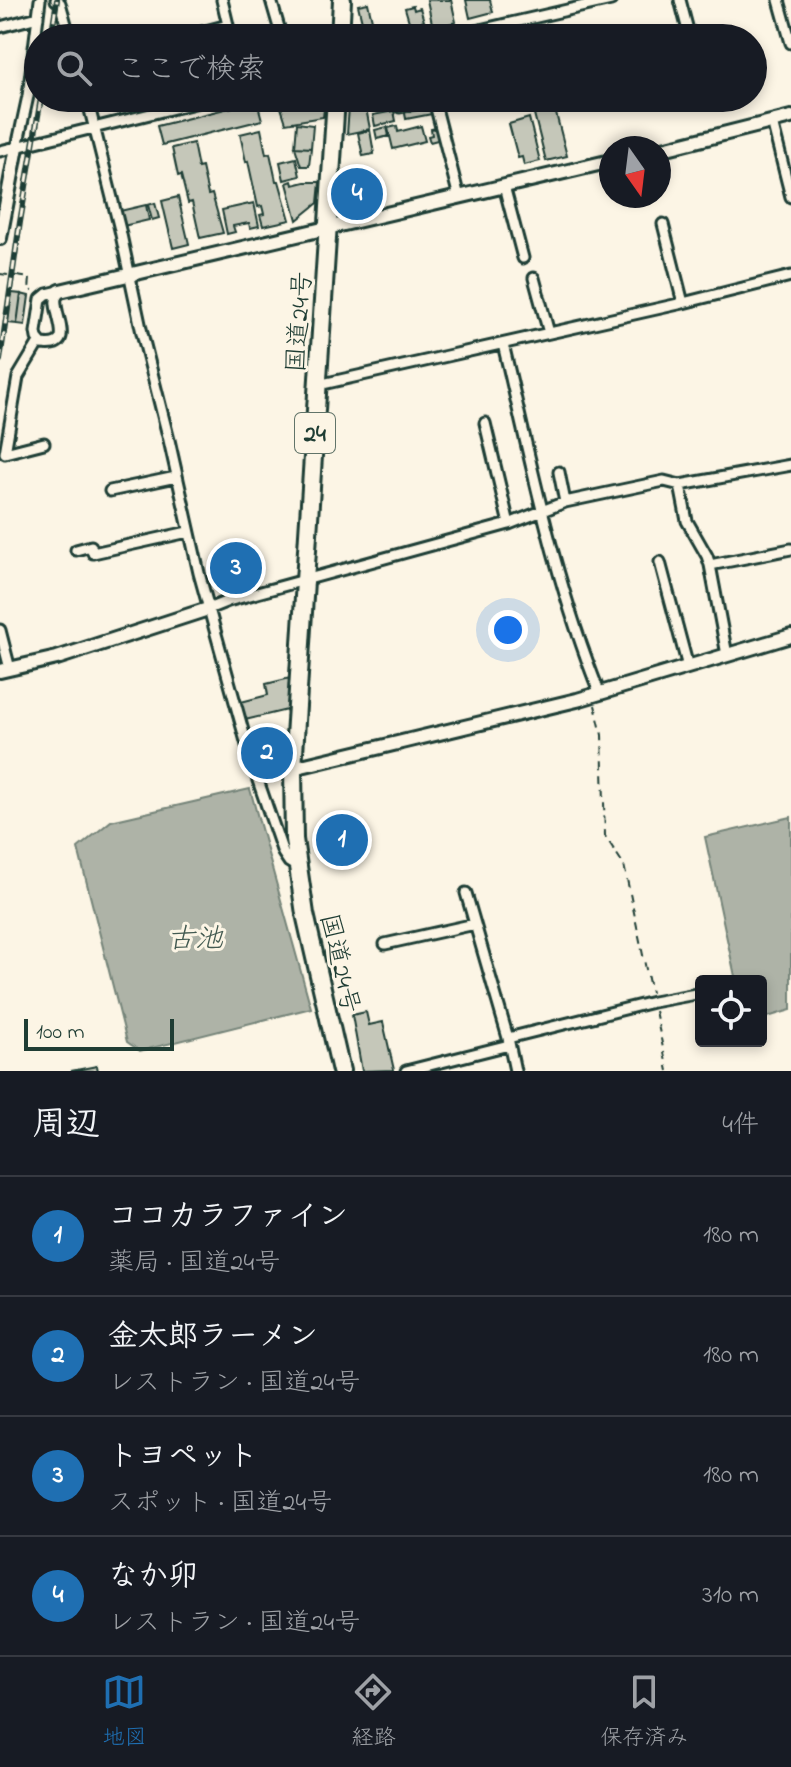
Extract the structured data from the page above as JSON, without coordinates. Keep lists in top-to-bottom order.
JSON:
{
  "streets": {
    "highway": ["国道24号", "24"]
  },
  "water": ["古池"],
  "scale_bar": "100 m",
  "north": "bottom",
  "page": {
    "search": "ここで検索",
    "pins": [
      "4",
      "3",
      "2",
      "1"
    ],
    "scale": "100 m",
    "heading": ["周辺", "4件"],
    "list": [
      {
        "mark": "1",
        "name": "ココカラファイン",
        "note": "薬局 · 国道24号",
        "value": "180 m"
      },
      {
        "mark": "2",
        "name": "金太郎ラーメン",
        "note": "レストラン · 国道24号",
        "value": "180 m"
      },
      {
        "mark": "3",
        "name": "トヨペット",
        "note": "スポット · 国道24号",
        "value": "180 m"
      },
      {
        "mark": "4",
        "name": "なか卯",
        "note": "レストラン · 国道24号",
        "value": "310 m"
      }
    ],
    "nav": ["地図", "経路", "保存済み"]
  }
}
